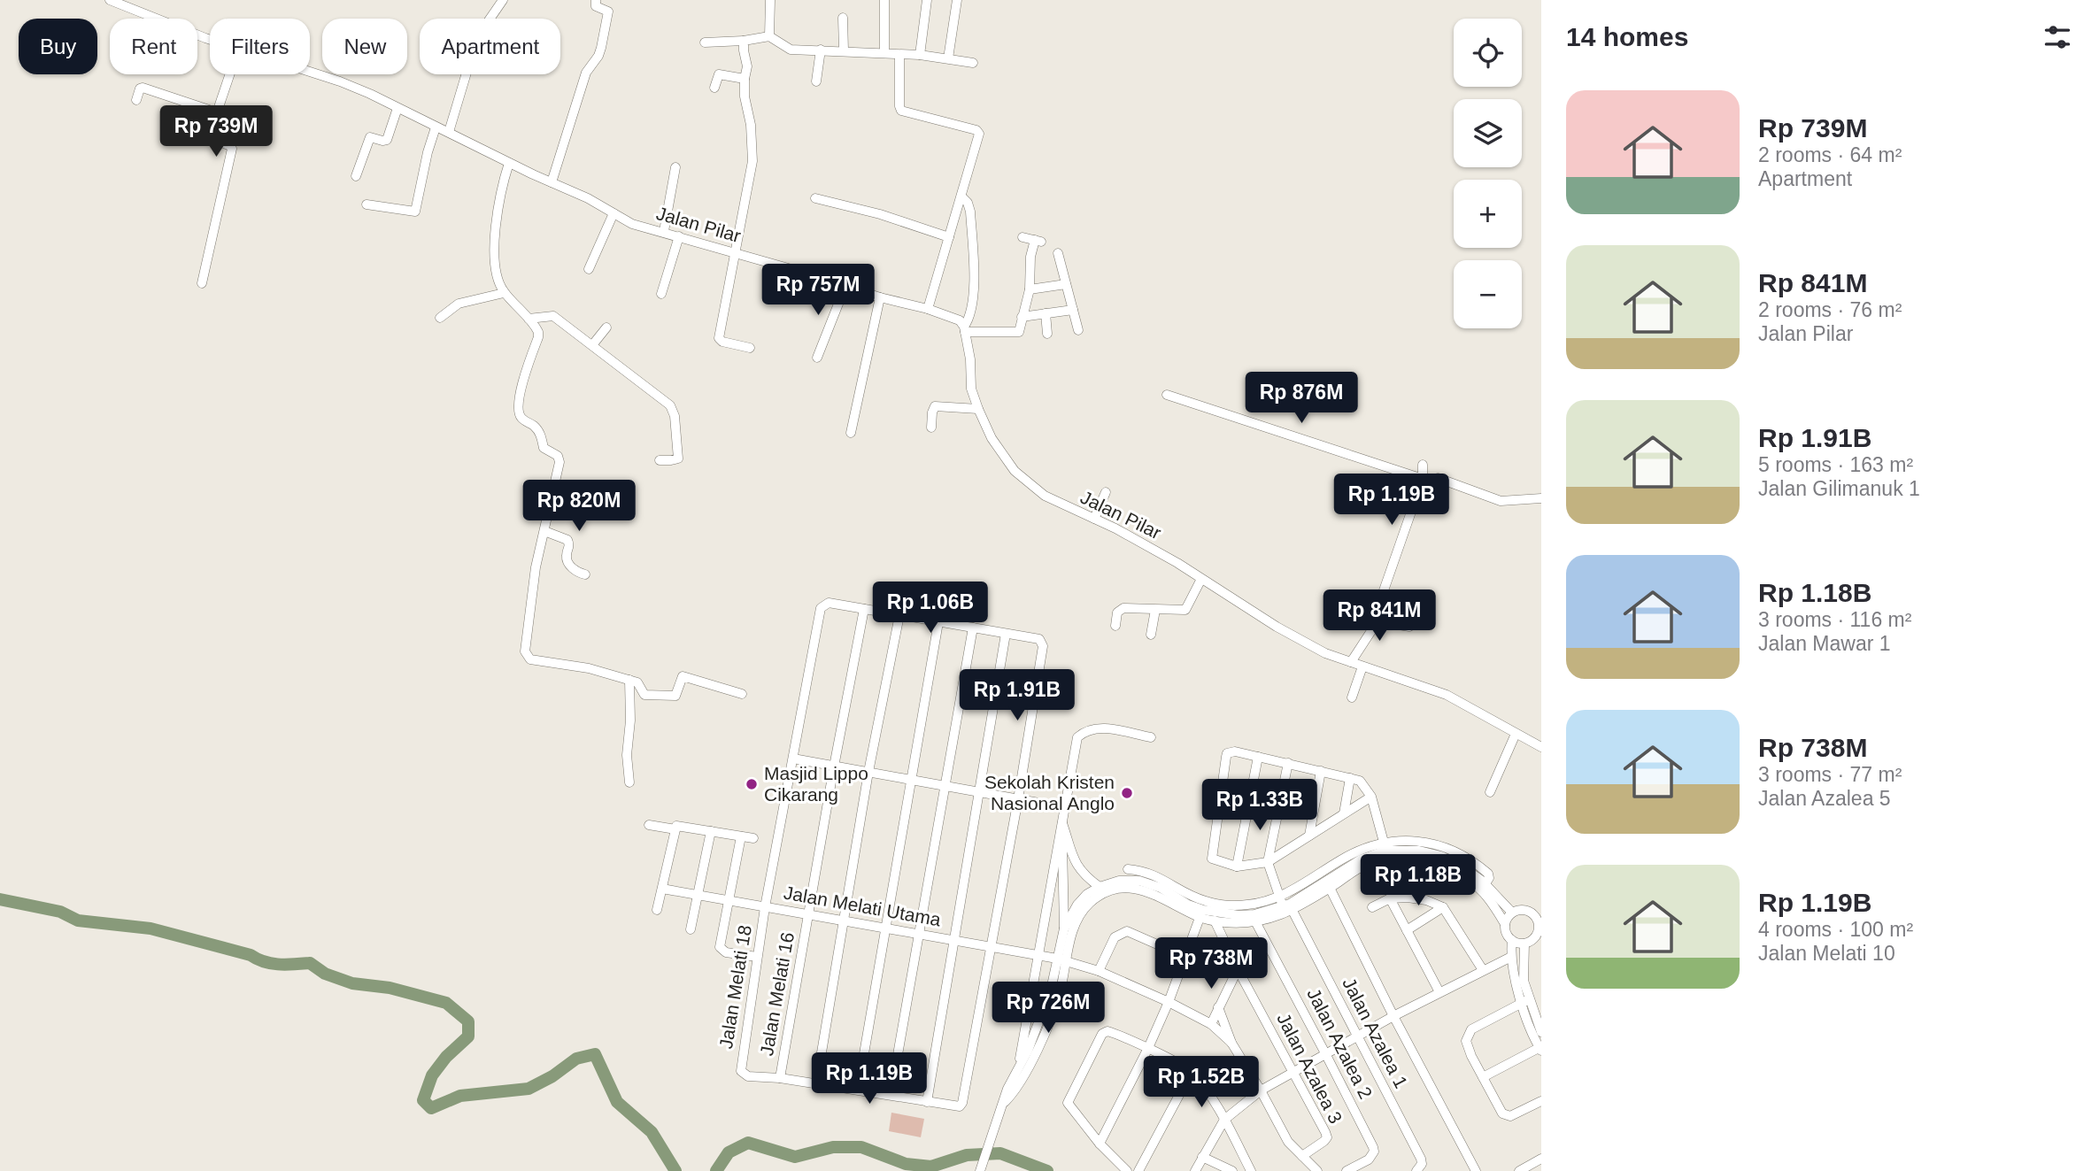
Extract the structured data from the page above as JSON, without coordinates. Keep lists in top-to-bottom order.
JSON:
{
  "streets": {
    "street": [
      "Jalan Pilar",
      "Jalan Melati Utama",
      "Jalan Melati 18",
      "Jalan Melati 16",
      "Jalan Azalea 1",
      "Jalan Azalea 2",
      "Jalan Azalea 3"
    ]
  },
  "crossings": [
    ["Jalan Melati Utama", "Jalan Melati 18"],
    ["Jalan Melati Utama", "Jalan Melati 16"],
    ["Jalan Melati 18", "Jalan Melati 16"]
  ],
  "places": ["Masjid Lippo Cikarang", "Sekolah Kristen Nasional Anglo"],
  "page": {
    "heading": "14 homes",
    "map_buttons": ["+", "−"],
    "chip": [
      "Buy",
      "Rent",
      "Filters",
      "New",
      "Apartment"
    ],
    "list": [
      {
        "name": "Rp 739M",
        "note": "2 rooms · 64 m² · Apartment"
      },
      {
        "name": "Rp 841M",
        "note": "2 rooms · 76 m² · Jalan Pilar"
      },
      {
        "name": "Rp 1.91B",
        "note": "5 rooms · 163 m² · Jalan Gilimanuk 1"
      },
      {
        "name": "Rp 1.18B",
        "note": "3 rooms · 116 m² · Jalan Mawar 1"
      },
      {
        "name": "Rp 738M",
        "note": "3 rooms · 77 m² · Jalan Azalea 5"
      },
      {
        "name": "Rp 1.19B",
        "note": "4 rooms · 100 m² · Jalan Melati 10"
      }
    ],
    "price": [
      "Rp 739M",
      "Rp 757M",
      "Rp 876M",
      "Rp 1.19B",
      "Rp 820M",
      "Rp 1.06B",
      "Rp 841M",
      "Rp 1.91B",
      "Rp 1.33B",
      "Rp 1.18B",
      "Rp 738M",
      "Rp 726M",
      "Rp 1.19B",
      "Rp 1.52B"
    ]
  }
}
